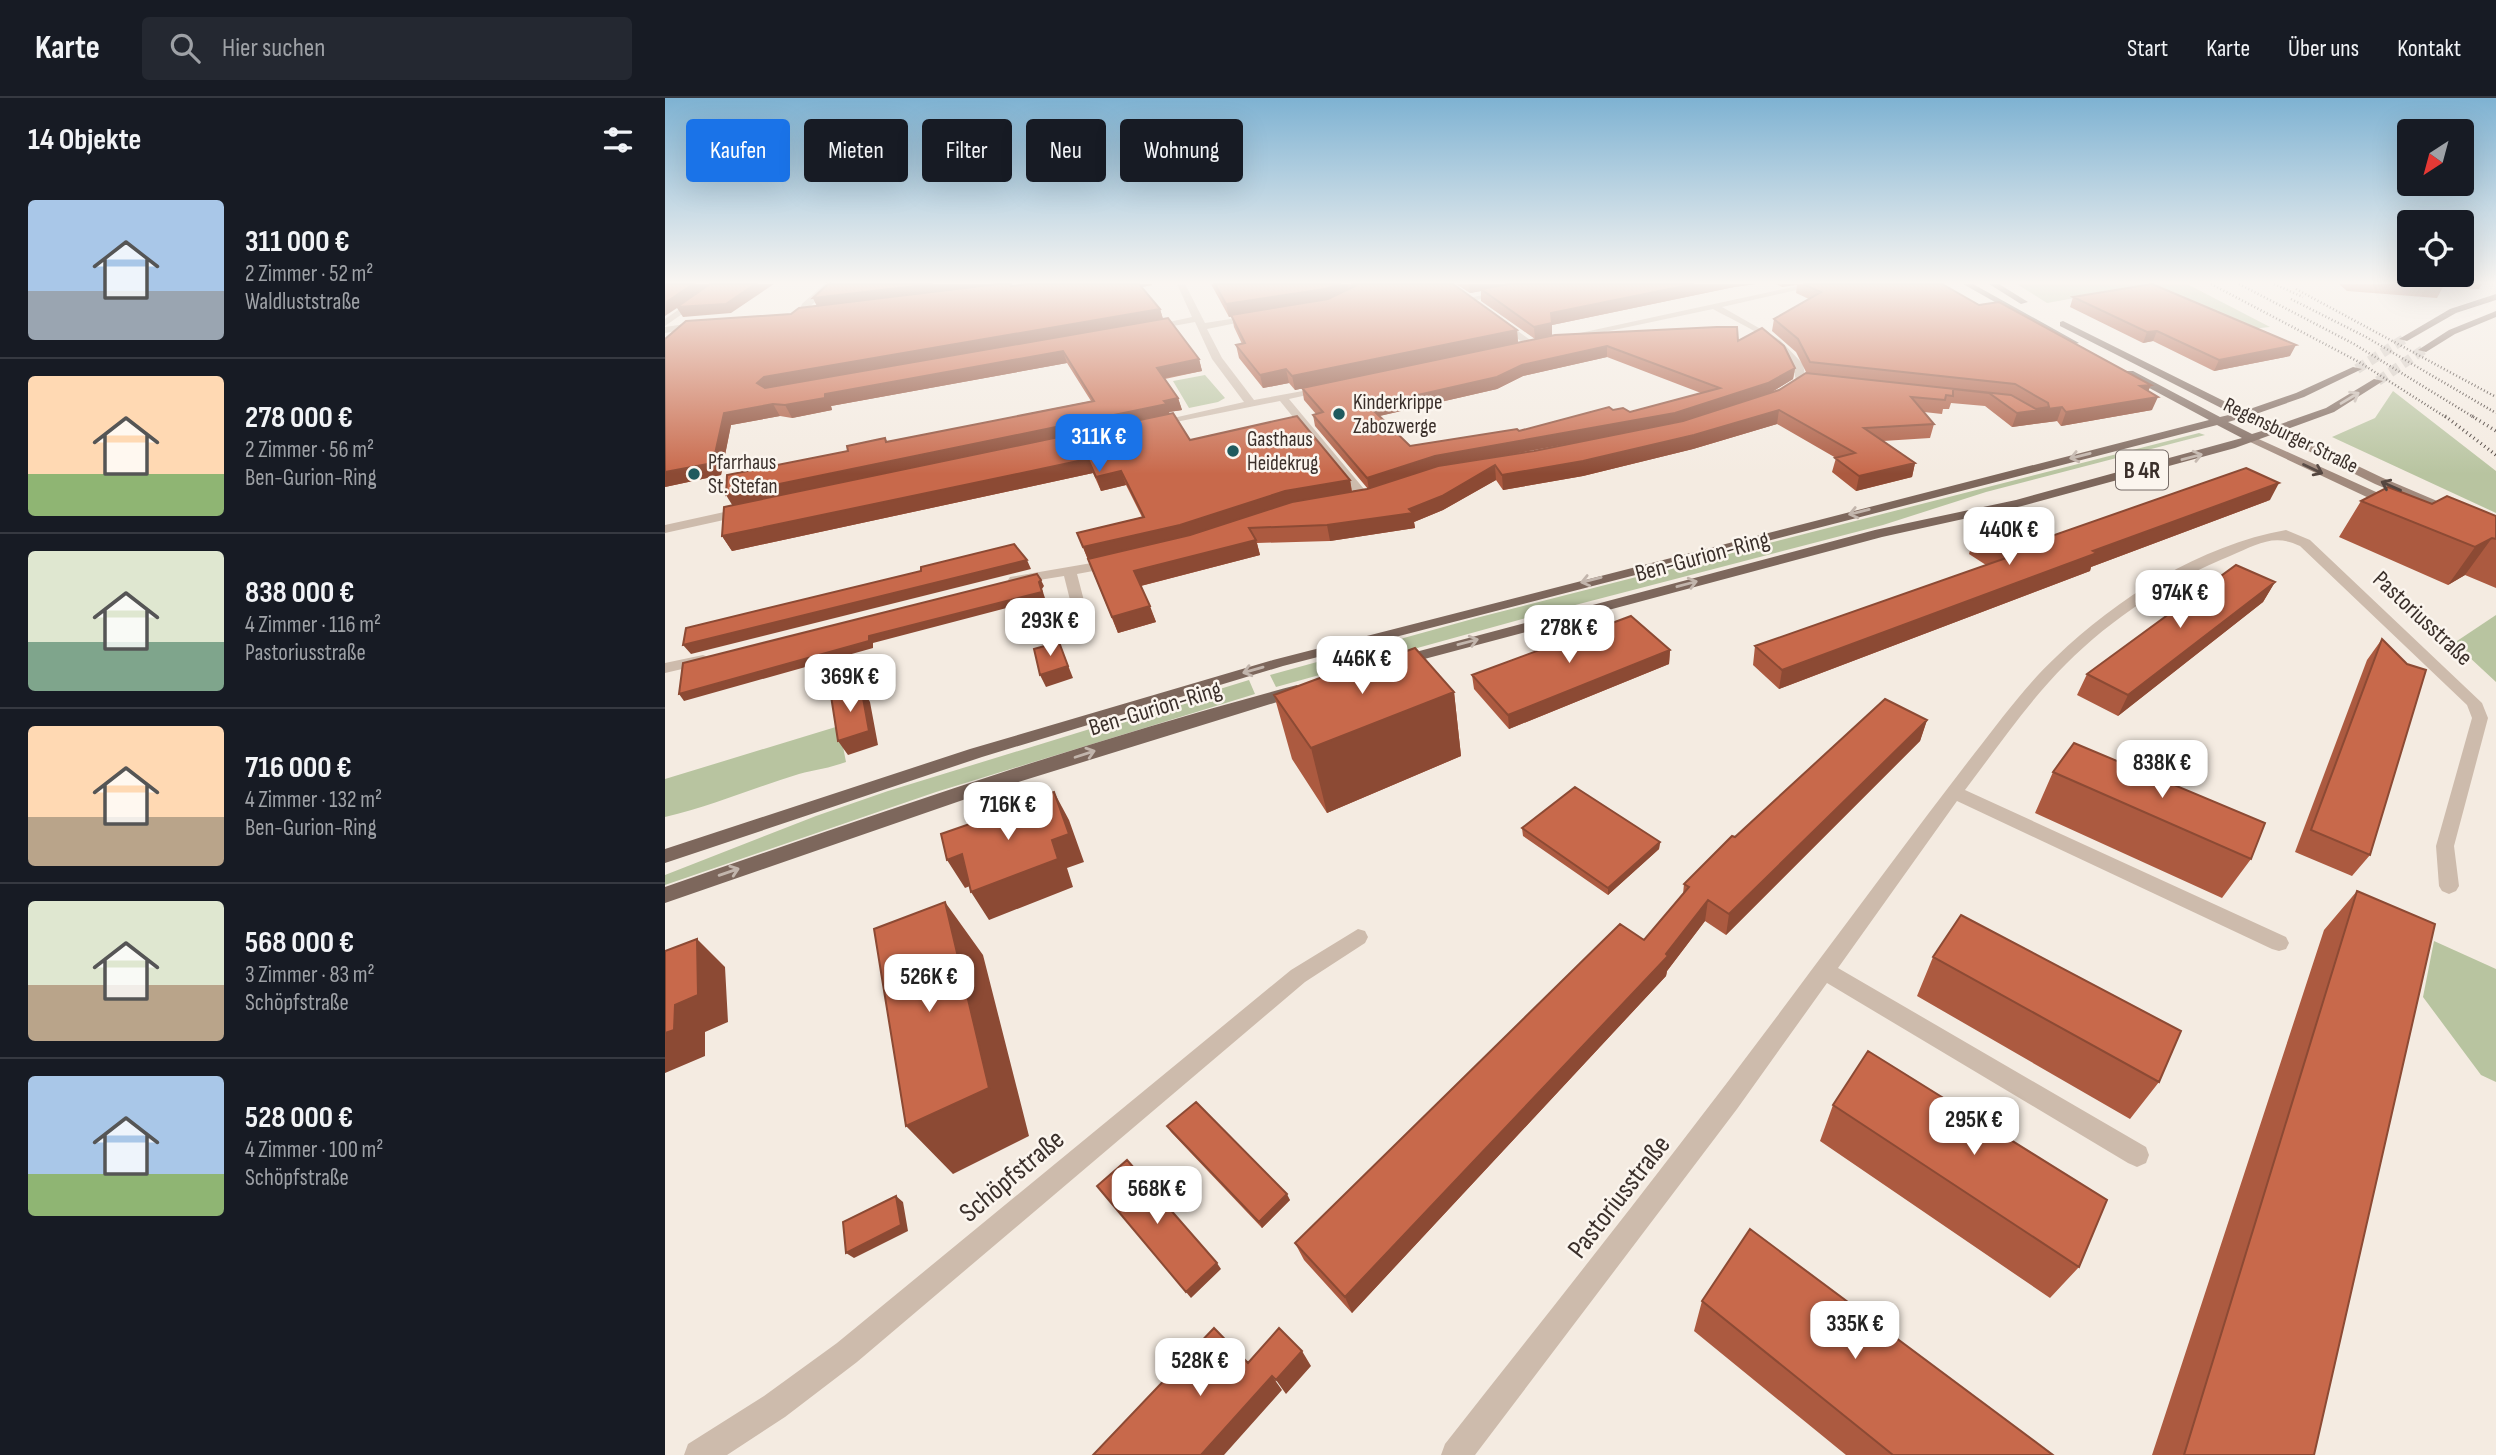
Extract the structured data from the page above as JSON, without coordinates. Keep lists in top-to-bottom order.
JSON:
{
  "streets": {
    "main road": ["Regensburger Straße", "B 4R", "Ben-Gurion-Ring"],
    "street": ["Pastoriusstraße", "Schöpfstraße"]
  },
  "crossings": [
    ["Regensburger Straße", "B 4R"],
    ["Regensburger Straße", "Ben-Gurion-Ring"],
    ["B 4R", "Ben-Gurion-Ring"]
  ],
  "places": ["Kinderkrippe Zabozwerge", "Gasthaus Heidekrug", "Pfarrhaus St. Stefan"],
  "north": "bottom left",
  "page": {
    "header": "Karte",
    "search": "Hier suchen",
    "nav": [
      "Start",
      "Karte",
      "Über uns",
      "Kontakt"
    ],
    "heading": "14 Objekte",
    "chip": [
      "Kaufen",
      "Mieten",
      "Filter",
      "Neu",
      "Wohnung"
    ],
    "list": [
      {
        "name": "311 000 €",
        "note": "2 Zimmer · 52 m² · Waldluststraße"
      },
      {
        "name": "278 000 €",
        "note": "2 Zimmer · 56 m² · Ben-Gurion-Ring"
      },
      {
        "name": "838 000 €",
        "note": "4 Zimmer · 116 m² · Pastoriusstraße"
      },
      {
        "name": "716 000 €",
        "note": "4 Zimmer · 132 m² · Ben-Gurion-Ring"
      },
      {
        "name": "568 000 €",
        "note": "3 Zimmer · 83 m² · Schöpfstraße"
      },
      {
        "name": "528 000 €",
        "note": "4 Zimmer · 100 m² · Schöpfstraße"
      }
    ],
    "price": [
      "311K €",
      "440K €",
      "974K €",
      "293K €",
      "278K €",
      "446K €",
      "369K €",
      "838K €",
      "716K €",
      "526K €",
      "295K €",
      "568K €",
      "335K €",
      "528K €"
    ]
  }
}
